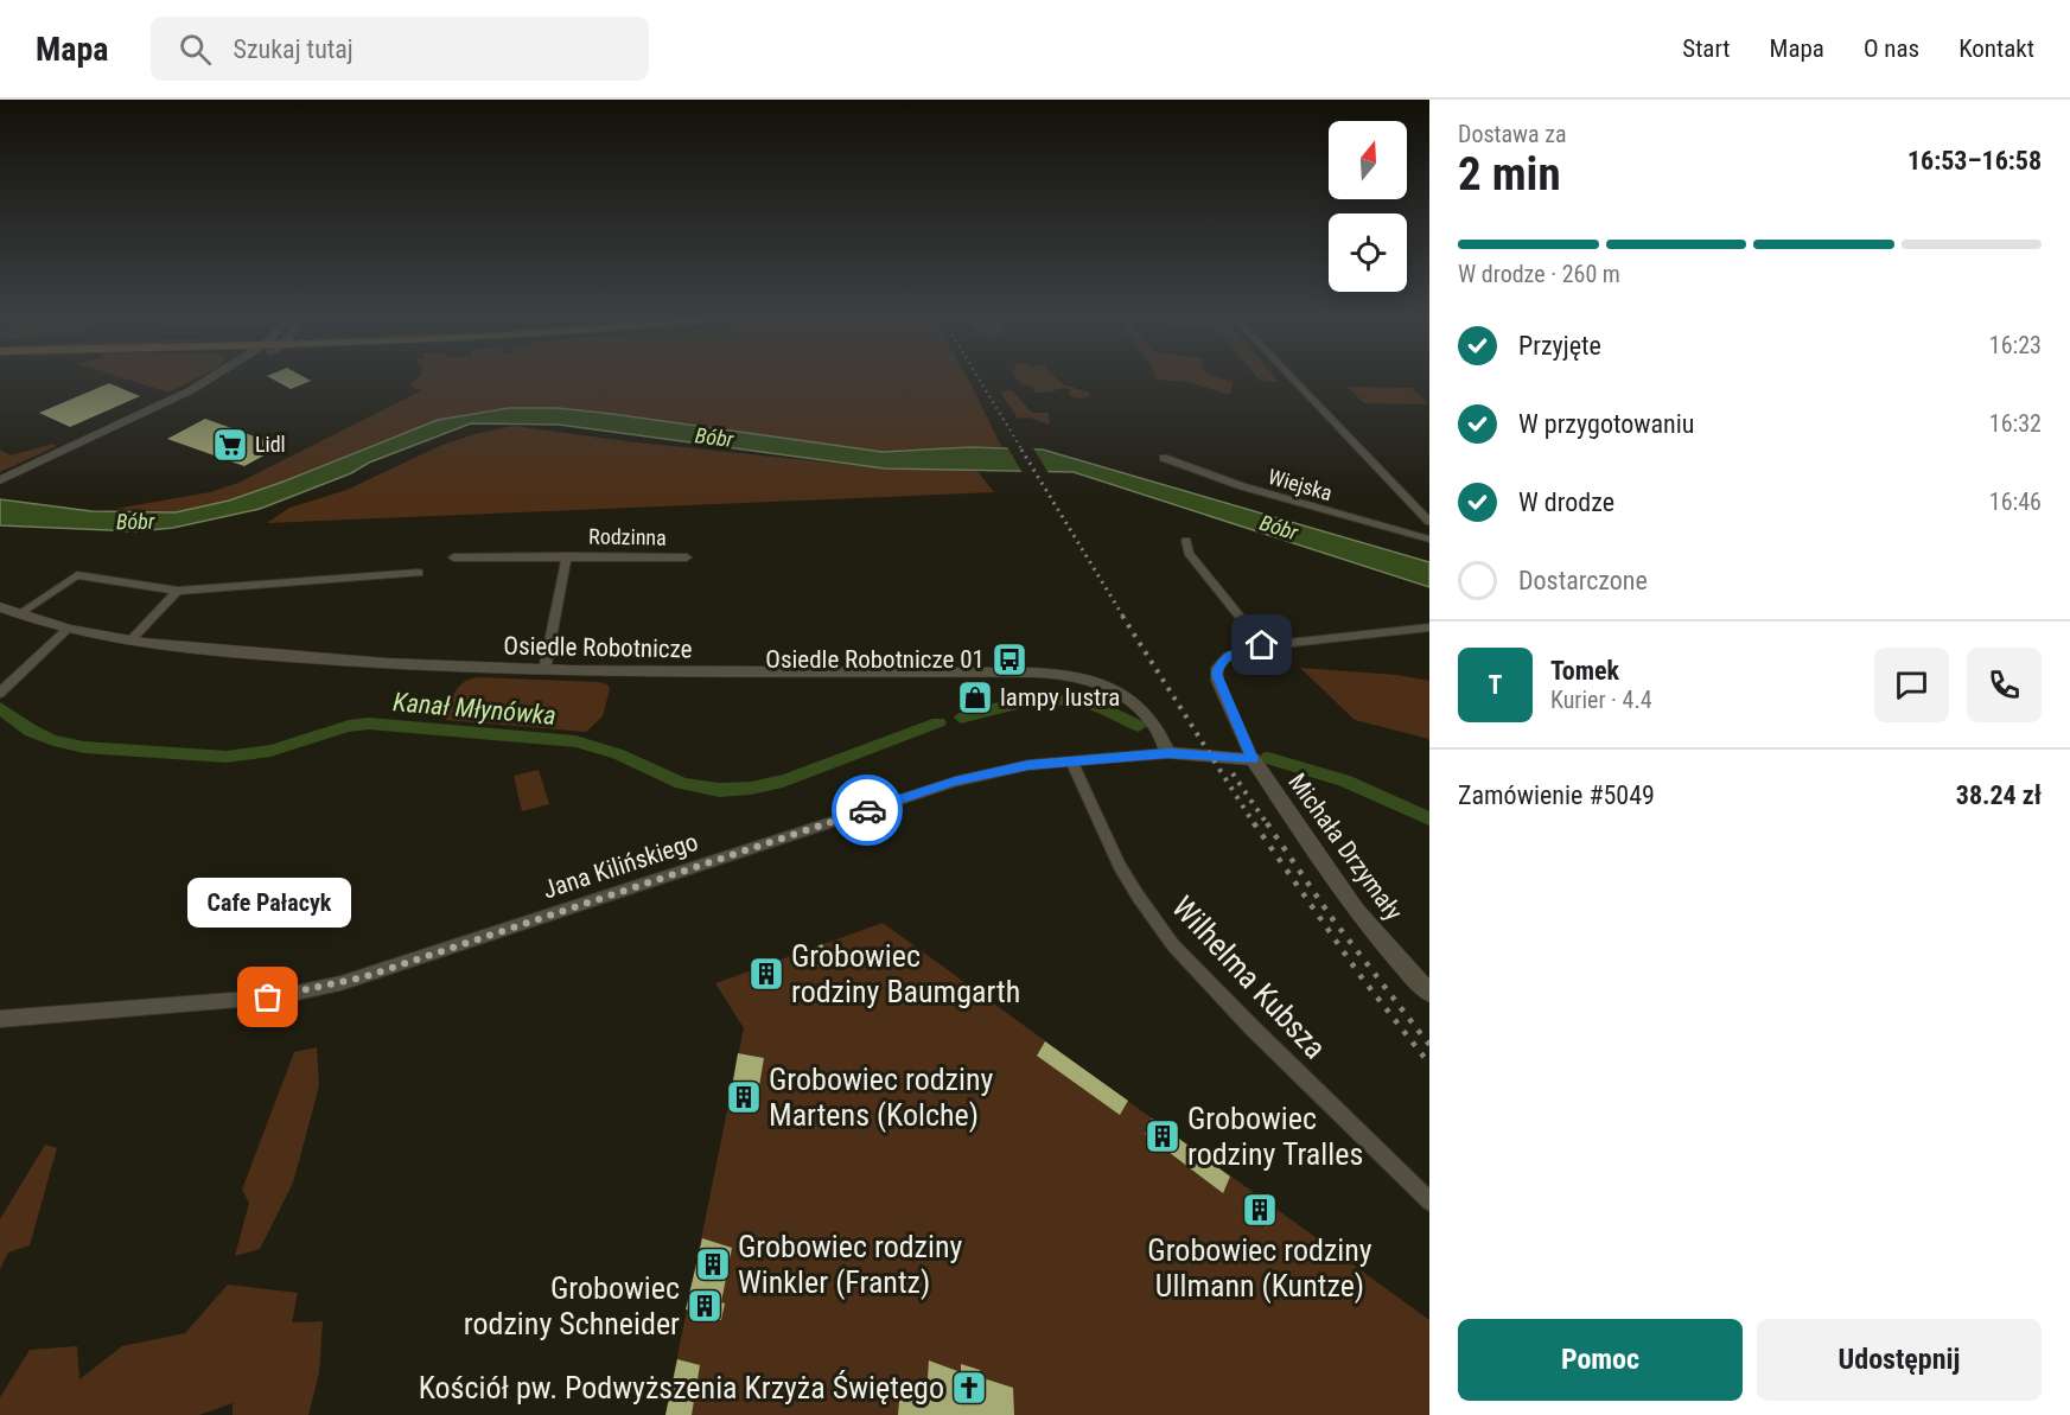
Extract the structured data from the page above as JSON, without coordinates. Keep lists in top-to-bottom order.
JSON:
{
  "streets": {
    "street": [
      "Wiejska",
      "Rodzinna",
      "Osiedle Robotnicze",
      "Michała Drzymały",
      "Jana Kilińskiego",
      "Wilhelma Kubsza"
    ]
  },
  "crossings": [
    ["Rodzinna", "Osiedle Robotnicze"],
    ["Osiedle Robotnicze", "Jana Kilińskiego"],
    ["Michała Drzymały", "Jana Kilińskiego"],
    ["Jana Kilińskiego", "Wilhelma Kubsza"]
  ],
  "water": ["Bóbr", "Kanał Młynówka"],
  "places": {
    "supermarket": ["Lidl"],
    "bus stop": ["Osiedle Robotnicze 01"],
    "shop": ["lampy lustra"],
    "building": [
      "Grobowiec rodziny Baumgarth",
      "Grobowiec rodziny Martens (Kolche)",
      "Grobowiec rodziny Tralles",
      "Grobowiec rodziny Ullmann (Kuntze)",
      "Grobowiec rodziny Winkler (Frantz)",
      "Grobowiec rodziny Schneider"
    ],
    "other": ["Cafe Pałacyk"],
    "church": ["Kościół pw. Podwyższenia Krzyża Świętego"]
  },
  "north": "top",
  "page": {
    "header": "Mapa",
    "search": "Szukaj tutaj",
    "nav": [
      "Start",
      "Mapa",
      "O nas",
      "Kontakt"
    ],
    "heading": ["2 min", "Dostawa za", "16:53–16:58"],
    "panel": [
      "Tomek",
      "Kurier · 4.4",
      "Zamówienie #5049",
      "38.24 zł"
    ],
    "bar": "W drodze · 260 m",
    "list": [
      ["Przyjęte", "16:23"],
      ["W przygotowaniu", "16:32"],
      ["W drodze", "16:46"],
      "Dostarczone"
    ],
    "round": "T",
    "bubble": "Cafe Pałacyk",
    "buttons": ["Pomoc", "Udostępnij"]
  }
}
